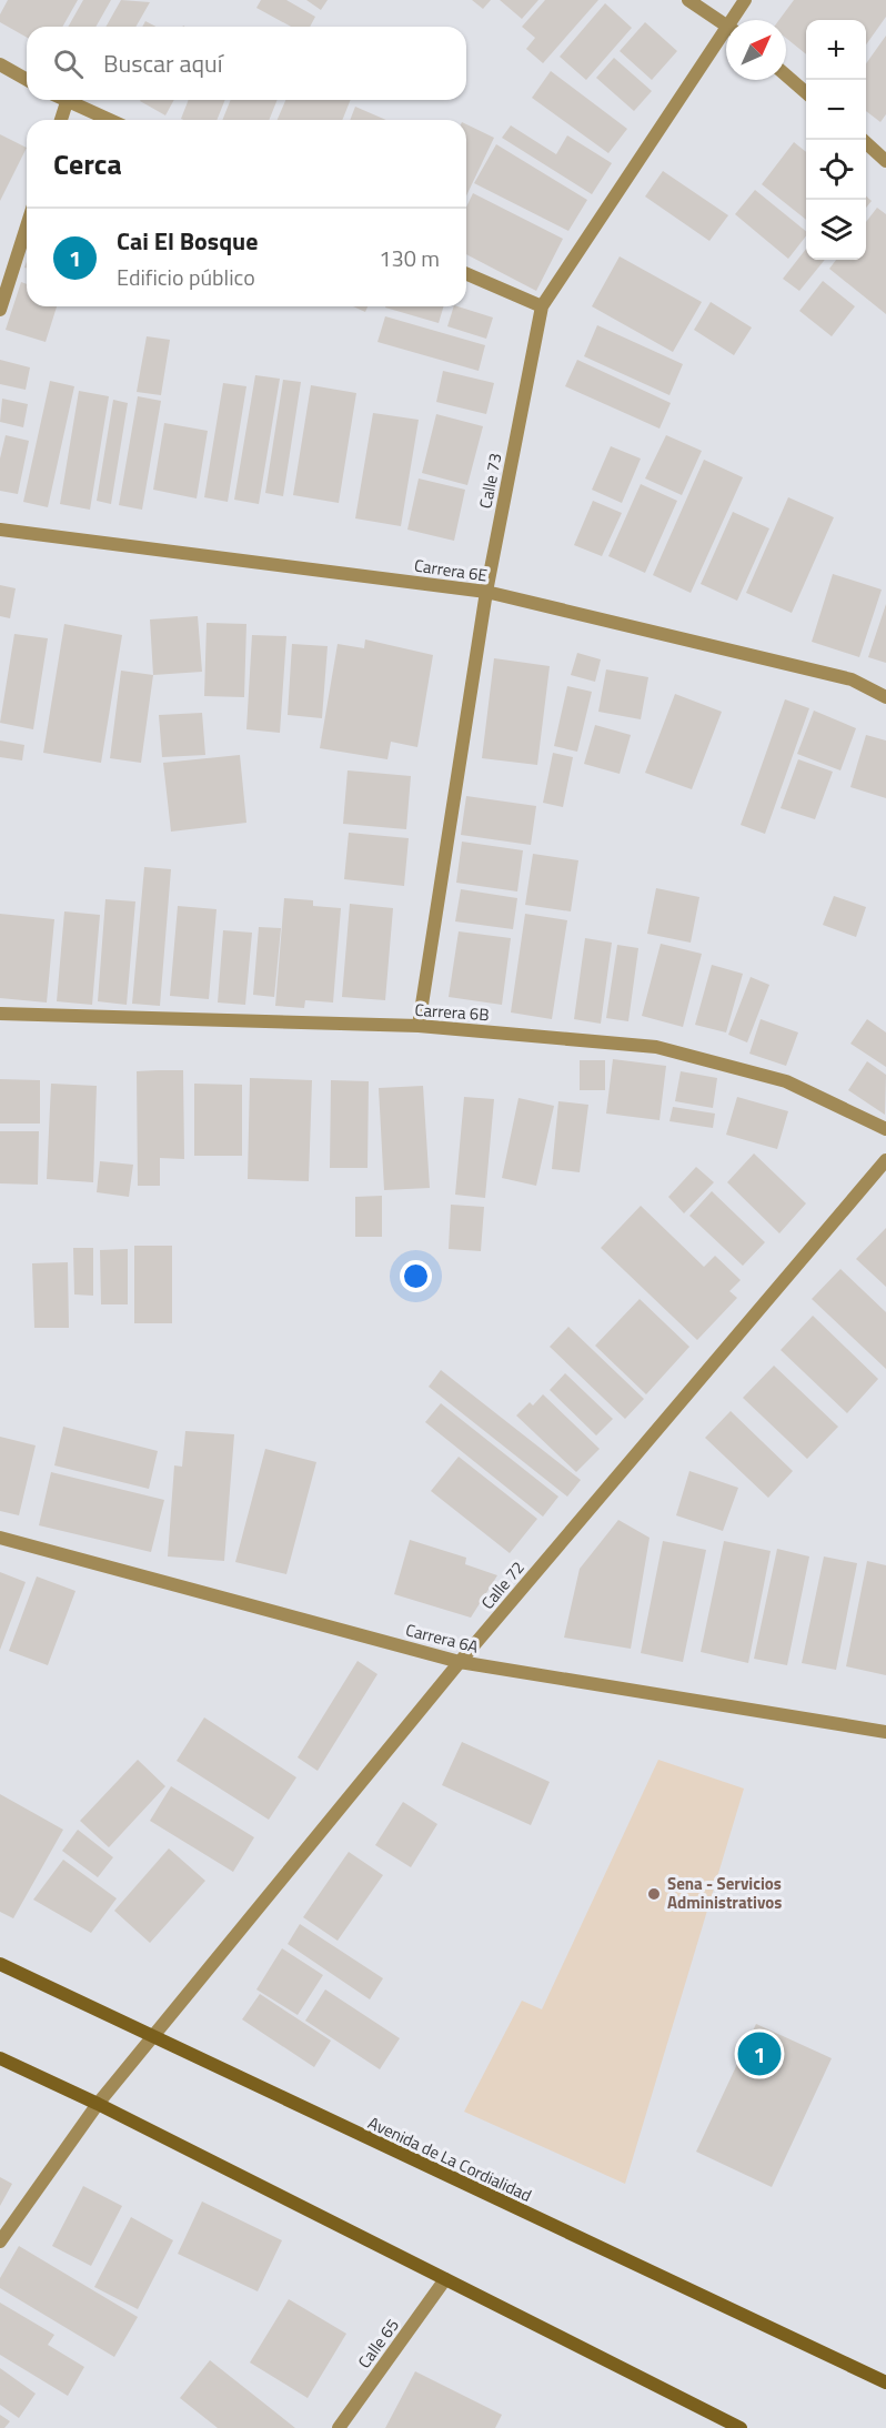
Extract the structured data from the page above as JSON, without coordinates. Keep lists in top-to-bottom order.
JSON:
{
  "streets": {
    "main road": ["Avenida de La Cordialidad"],
    "street": [
      "Calle 73",
      "Carrera 6E",
      "Carrera 6B",
      "Calle 72",
      "Carrera 6A",
      "Calle 65"
    ]
  },
  "crossings": [
    ["Calle 73", "Carrera 6E"],
    ["Calle 73", "Carrera 6B"],
    ["Calle 72", "Carrera 6A"],
    ["Calle 72", "Avenida de La Cordialidad"]
  ],
  "places": ["Sena - Servicios Administrativos"],
  "north": "top right",
  "page": {
    "map_buttons": ["+", "−"],
    "search": "Buscar aquí",
    "heading": "Cerca",
    "list": [
      {
        "mark": "1",
        "name": "Cai El Bosque",
        "note": "Edificio público",
        "value": "130 m"
      }
    ],
    "pins": "1"
  }
}
